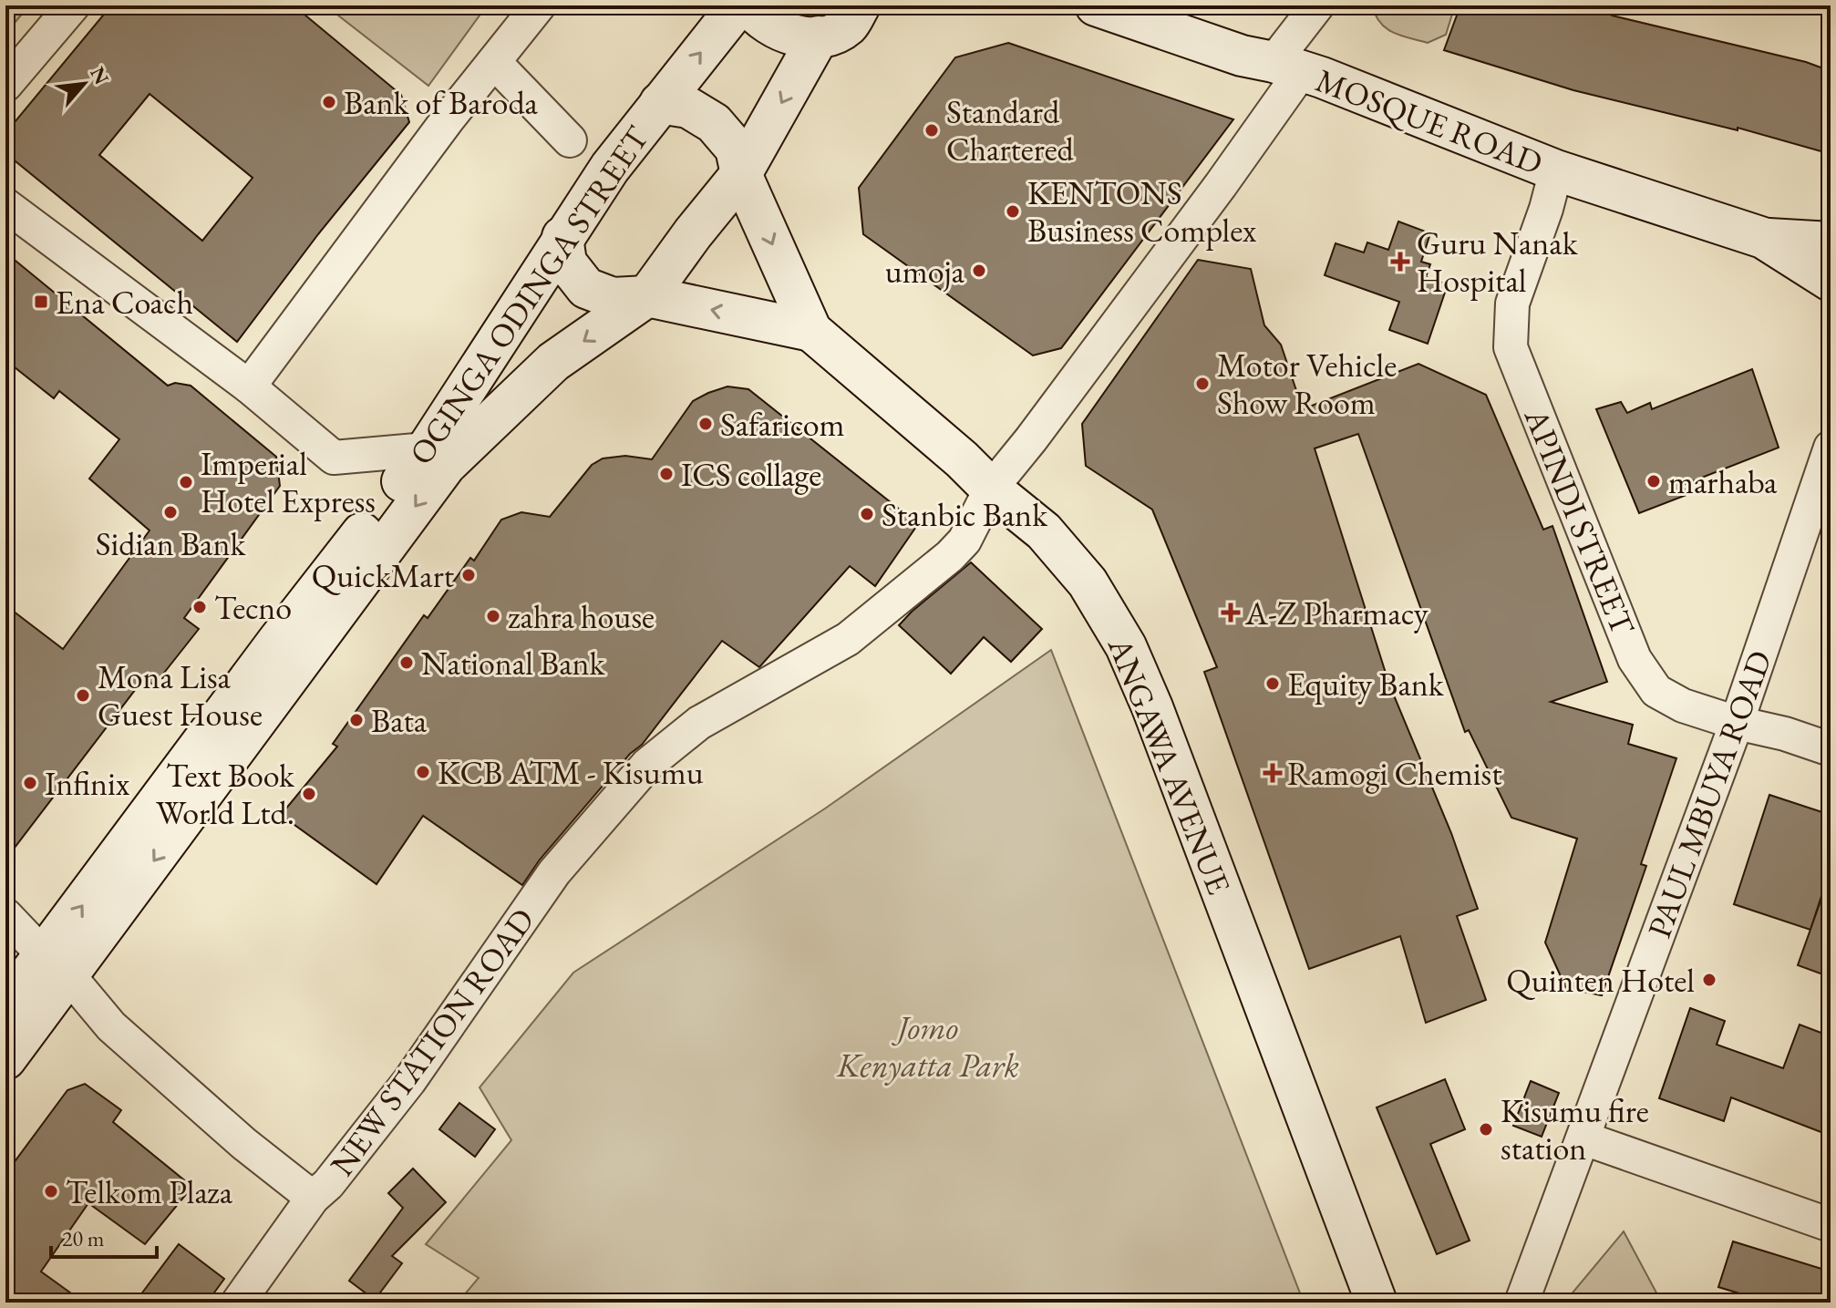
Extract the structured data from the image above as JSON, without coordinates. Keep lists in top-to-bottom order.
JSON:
{
  "streets": {
    "main road": ["MOSQUE ROAD", "OGINGA ODINGA STREET", "ANGAWA AVENUE"],
    "street": ["APINDI STREET", "PAUL MBUYA ROAD", "NEW STATION ROAD"]
  },
  "crossings": [
    ["MOSQUE ROAD", "APINDI STREET"],
    ["OGINGA ODINGA STREET", "ANGAWA AVENUE"],
    ["OGINGA ODINGA STREET", "NEW STATION ROAD"],
    ["APINDI STREET", "PAUL MBUYA ROAD"],
    ["ANGAWA AVENUE", "NEW STATION ROAD"]
  ],
  "parks": ["Jomo Kenyatta Park"],
  "places": {
    "other": [
      "Bank of Baroda",
      "Standard Chartered",
      "KENTONS Business Complex",
      "umoja",
      "Motor Vehicle Show Room",
      "Safaricom",
      "ICS collage",
      "marhaba",
      "Imperial Hotel Express",
      "Sidian Bank",
      "Stanbic Bank",
      "QuickMart",
      "Tecno",
      "zahra house",
      "National Bank",
      "Equity Bank",
      "Mona Lisa Guest House",
      "Bata",
      "KCB ATM - Kisumu",
      "Infinix",
      "Text Book World Ltd.",
      "Quinten Hotel",
      "Kisumu fire station",
      "Telkom Plaza"
    ],
    "health": ["Guru Nanak Hospital", "A-Z Pharmacy", "Ramogi Chemist"],
    "transit": ["Ena Coach"]
  },
  "scale_bar": "20 m",
  "north": "top right"
}
